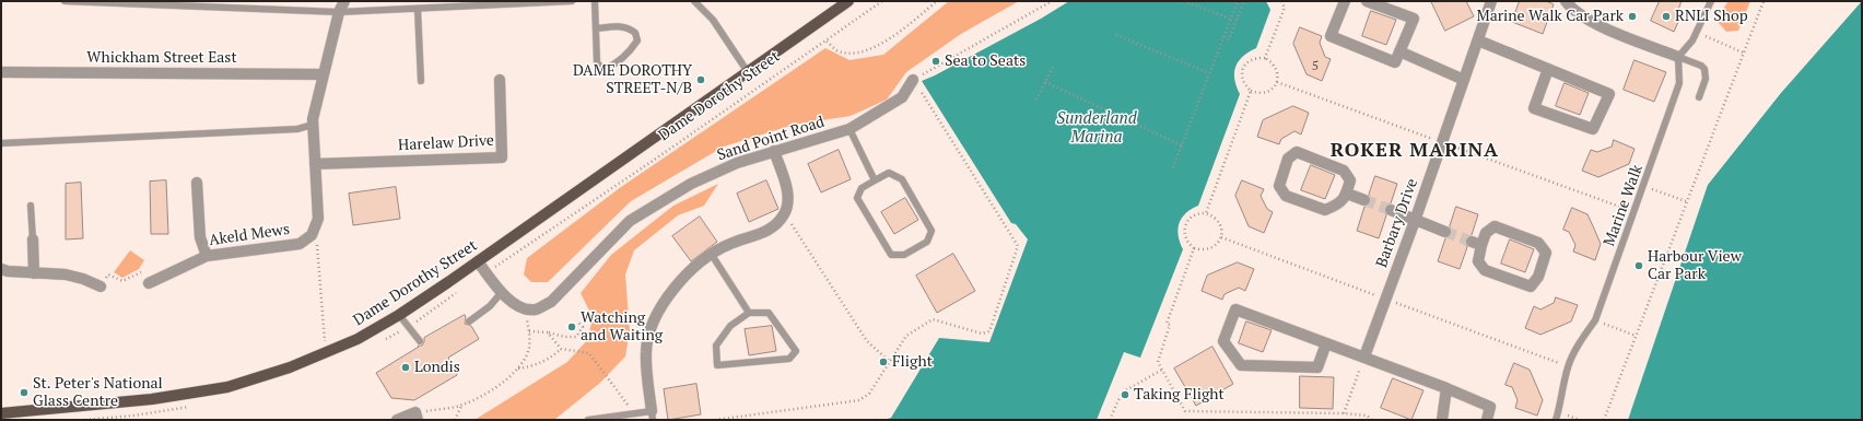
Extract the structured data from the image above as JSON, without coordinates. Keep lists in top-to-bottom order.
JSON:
{
  "streets": {
    "main road": ["Dame Dorothy Street"],
    "street": [
      "Whickham Street East",
      "Sand Point Road",
      "Harelaw Drive",
      "Barbary Drive",
      "Akeld Mews"
    ],
    "lane": ["Marine Walk"]
  },
  "crossings": [
    ["Whickham Street East", "Akeld Mews"],
    ["Harelaw Drive", "Akeld Mews"]
  ],
  "districts": ["ROKER MARINA"],
  "water": ["Sunderland Marina"],
  "places": [
    "Marine Walk Car Park",
    "RNLI Shop",
    "Sea to Seats",
    "DAME DOROTHY STREET-N/B",
    "Harbour View Car Park",
    "Watching and Waiting",
    "Flight",
    "Londis",
    "St. Peter's National Glass Centre",
    "Taking Flight"
  ],
  "house_numbers": ["5"]
}
